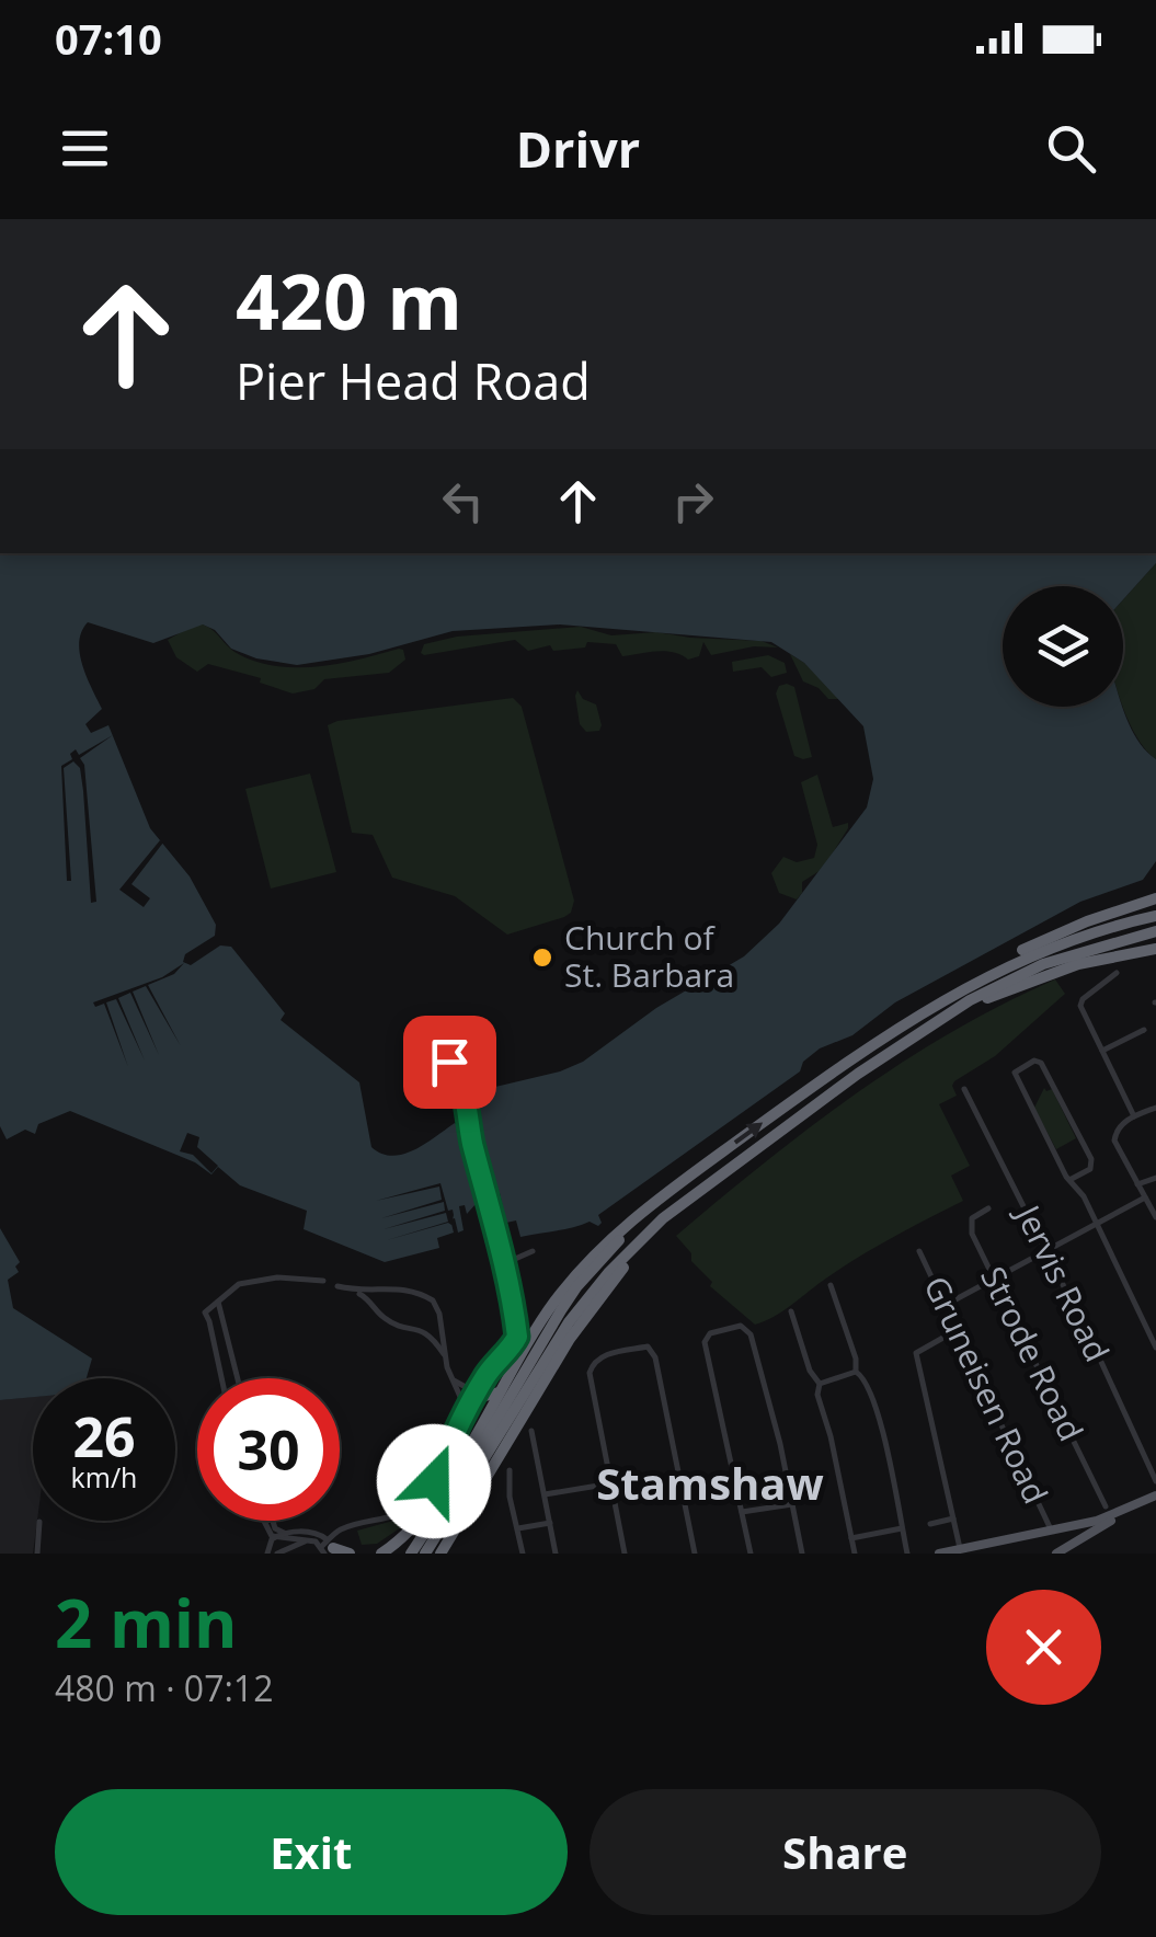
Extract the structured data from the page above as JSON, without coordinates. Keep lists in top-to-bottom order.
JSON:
{
  "streets": {
    "street": ["Jervis Road", "Strode Road", "Gruneisen Road"]
  },
  "districts": ["Stamshaw"],
  "places": ["Church of St. Barbara"],
  "page": {
    "status": "07:10",
    "header": "Drivr",
    "turn": ["420 m", "Pier Head Road"],
    "speed": "26 km/h",
    "limit": "30",
    "heading": ["2 min", "480 m · 07:12"],
    "buttons": ["Exit", "Share"]
  }
}
